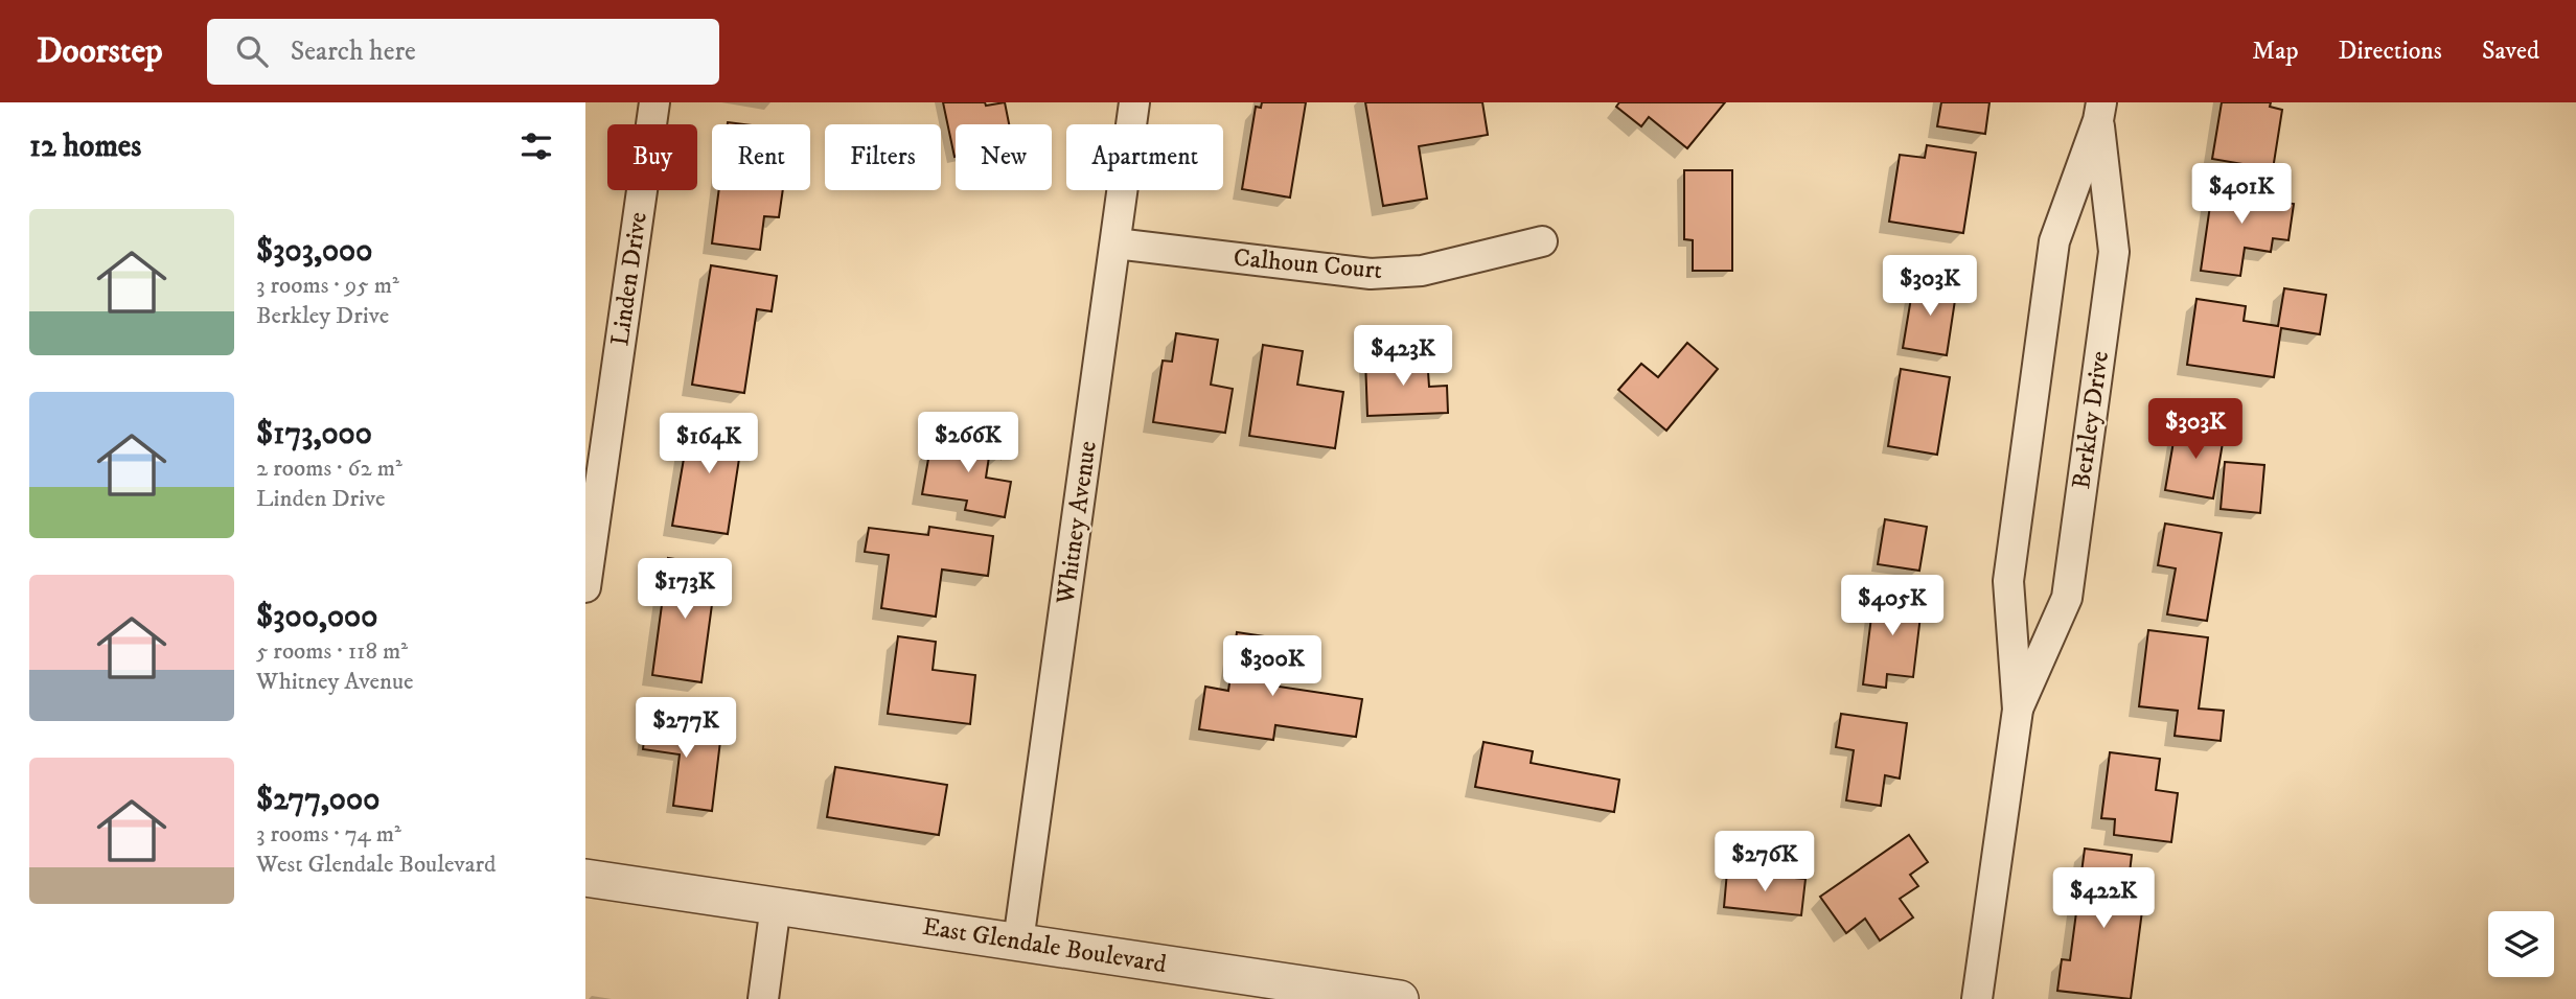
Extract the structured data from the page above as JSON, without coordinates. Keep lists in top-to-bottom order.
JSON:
{
  "streets": {
    "street": [
      "Calhoun Court",
      "Linden Drive",
      "Berkley Drive",
      "Whitney Avenue",
      "East Glendale Boulevard"
    ]
  },
  "crossings": [
    ["Calhoun Court", "Whitney Avenue"],
    ["Whitney Avenue", "East Glendale Boulevard"]
  ],
  "page": {
    "header": "Doorstep",
    "search": "Search here",
    "nav": ["Map", "Directions", "Saved"],
    "heading": "12 homes",
    "chip": [
      "Buy",
      "Rent",
      "Filters",
      "New",
      "Apartment"
    ],
    "price": [
      "$401K",
      "$303K",
      "$423K",
      "$303K",
      "$266K",
      "$164K",
      "$173K",
      "$405K",
      "$300K",
      "$277K",
      "$276K",
      "$422K"
    ],
    "list": [
      {
        "name": "$303,000",
        "note": "3 rooms · 95 m² · Berkley Drive"
      },
      {
        "name": "$173,000",
        "note": "2 rooms · 62 m² · Linden Drive"
      },
      {
        "name": "$300,000",
        "note": "5 rooms · 118 m² · Whitney Avenue"
      },
      {
        "name": "$277,000",
        "note": "3 rooms · 74 m² · West Glendale Boulevard"
      }
    ]
  }
}
